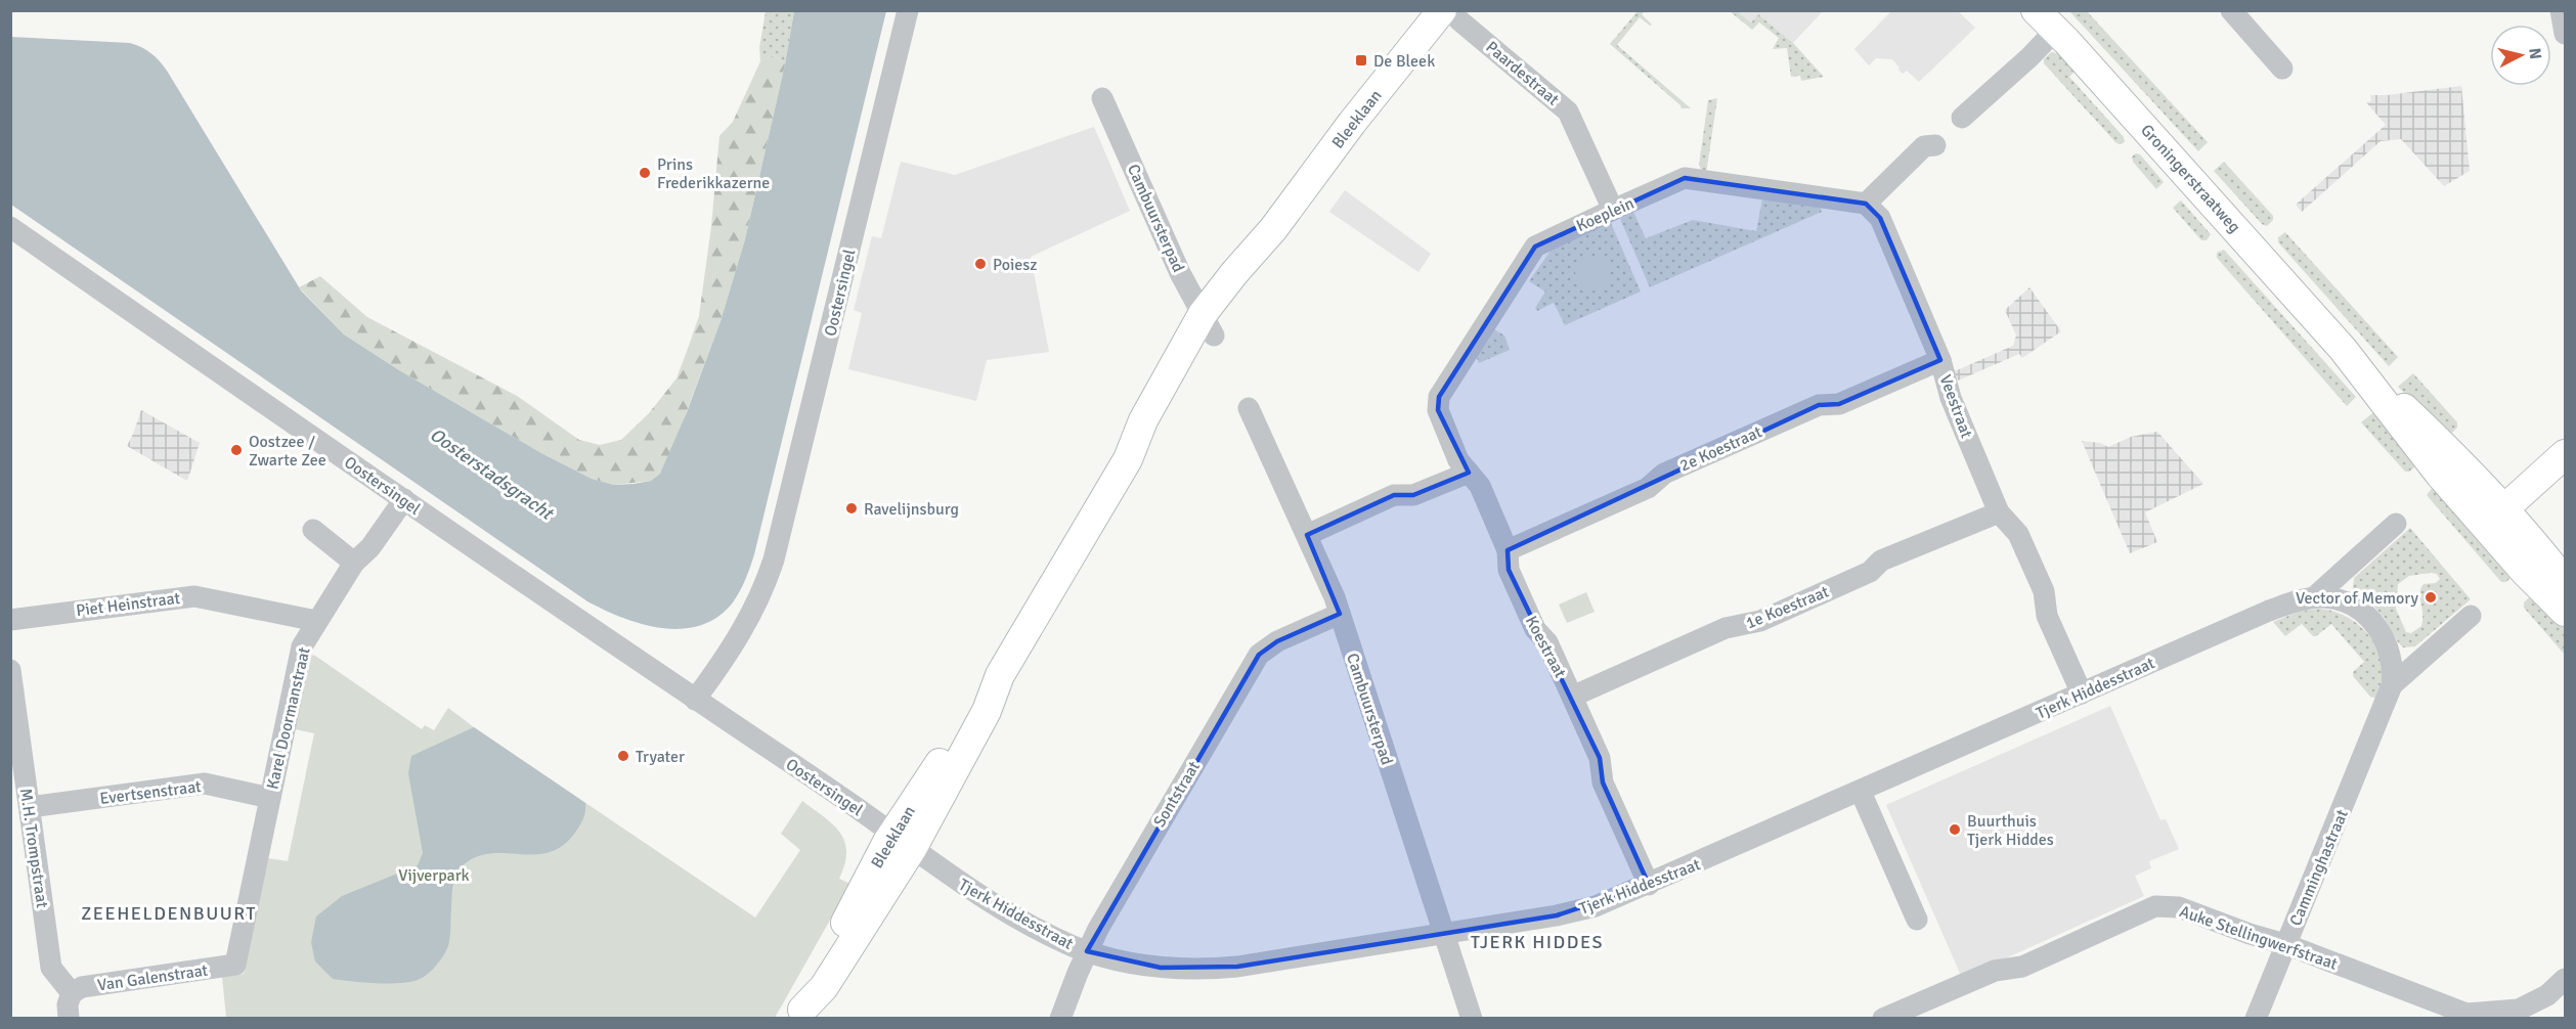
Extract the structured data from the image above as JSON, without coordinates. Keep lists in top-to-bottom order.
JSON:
{
  "streets": {
    "street": [
      "Paardestraat",
      "Bleeklaan",
      "Groningerstraatweg",
      "Koeplein",
      "Cambuursterpad",
      "Oostersingel",
      "Veestraat",
      "2e Koestraat",
      "Piet Heinstraat",
      "1e Koestraat",
      "Koestraat",
      "Tjerk Hiddesstraat",
      "Karel Doormanstraat",
      "Evertsenstraat",
      "Sontstraat",
      "M.H. Trompstraat",
      "Camminghastraat",
      "Auke Stellingwerfstraat",
      "Van Galenstraat"
    ]
  },
  "crossings": [
    ["Paardestraat", "Koeplein"],
    ["Bleeklaan", "Cambuursterpad"],
    ["Bleeklaan", "Oostersingel"],
    ["Bleeklaan", "Tjerk Hiddesstraat"],
    ["Koeplein", "Veestraat"],
    ["Koeplein", "Koestraat"],
    ["Cambuursterpad", "Tjerk Hiddesstraat"],
    ["Cambuursterpad", "Sontstraat"],
    ["Oostersingel", "Tjerk Hiddesstraat"],
    ["Oostersingel", "Karel Doormanstraat"],
    ["Veestraat", "2e Koestraat"],
    ["Veestraat", "1e Koestraat"],
    ["Veestraat", "Tjerk Hiddesstraat"],
    ["2e Koestraat", "Koestraat"],
    ["Piet Heinstraat", "Karel Doormanstraat"],
    ["1e Koestraat", "Koestraat"],
    ["Koestraat", "Tjerk Hiddesstraat"],
    ["Tjerk Hiddesstraat", "Sontstraat"],
    ["Karel Doormanstraat", "Evertsenstraat"],
    ["Karel Doormanstraat", "Van Galenstraat"],
    ["Evertsenstraat", "M.H. Trompstraat"],
    ["M.H. Trompstraat", "Van Galenstraat"],
    ["Camminghastraat", "Auke Stellingwerfstraat"]
  ],
  "districts": ["ZEEHELDENBUURT", "TJERK HIDDES"],
  "water": ["Oosterstadsgracht"],
  "parks": ["Vijverpark"],
  "places": {
    "transit": ["De Bleek"],
    "other": [
      "Prins Frederikkazerne",
      "Poiesz",
      "Oostzee / Zwarte Zee",
      "Ravelijnsburg",
      "Vector of Memory",
      "Tryater",
      "Buurthuis Tjerk Hiddes"
    ]
  },
  "north": "right"
}
